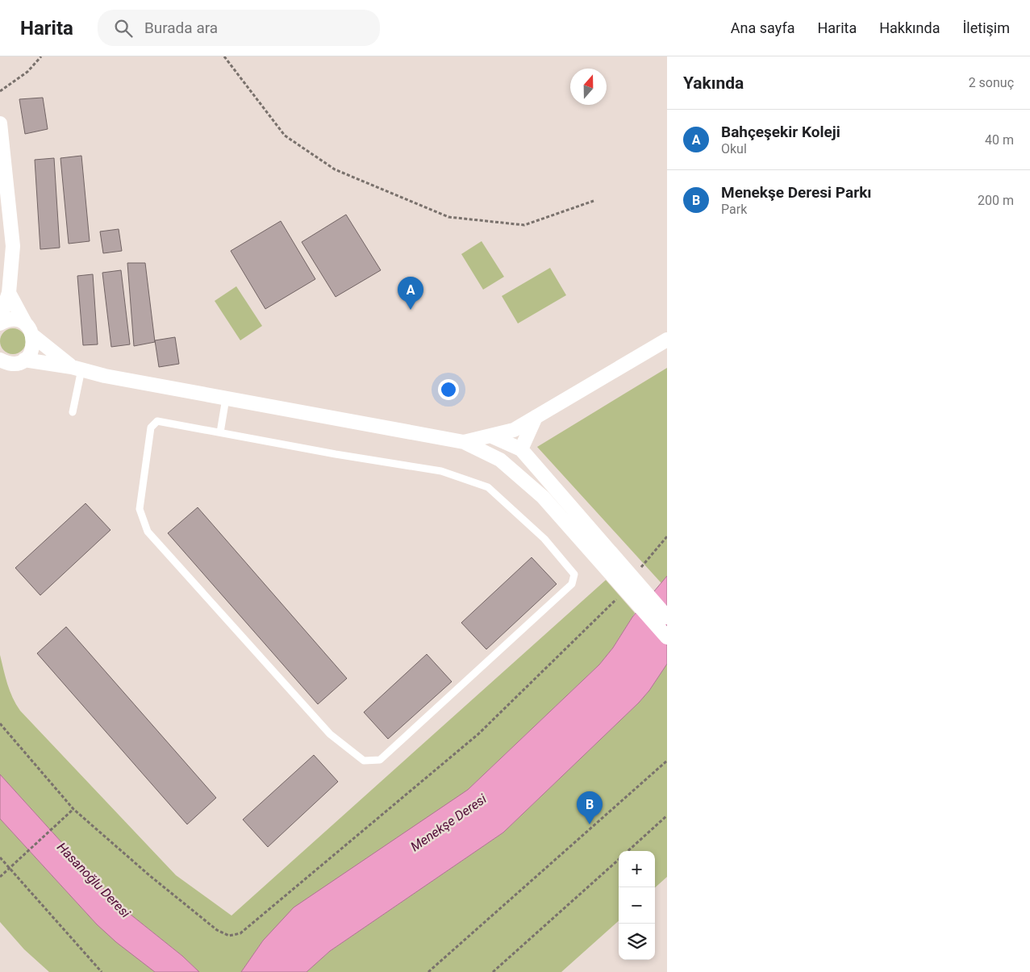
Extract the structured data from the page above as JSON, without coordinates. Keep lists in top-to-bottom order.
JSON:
{
  "water": ["Menekşe Deresi", "Hasanoğlu Deresi"],
  "north": "top",
  "page": {
    "header": "Harita",
    "search": "Burada ara",
    "nav": [
      "Ana sayfa",
      "Harita",
      "Hakkında",
      "İletişim"
    ],
    "heading": ["Yakında", "2 sonuç"],
    "list": [
      {
        "mark": "A",
        "name": "Bahçeşekir Koleji",
        "note": "Okul",
        "value": "40 m"
      },
      {
        "mark": "B",
        "name": "Menekşe Deresi Parkı",
        "note": "Park",
        "value": "200 m"
      }
    ],
    "pins": ["A", "B"],
    "map_buttons": ["+", "−"]
  }
}
